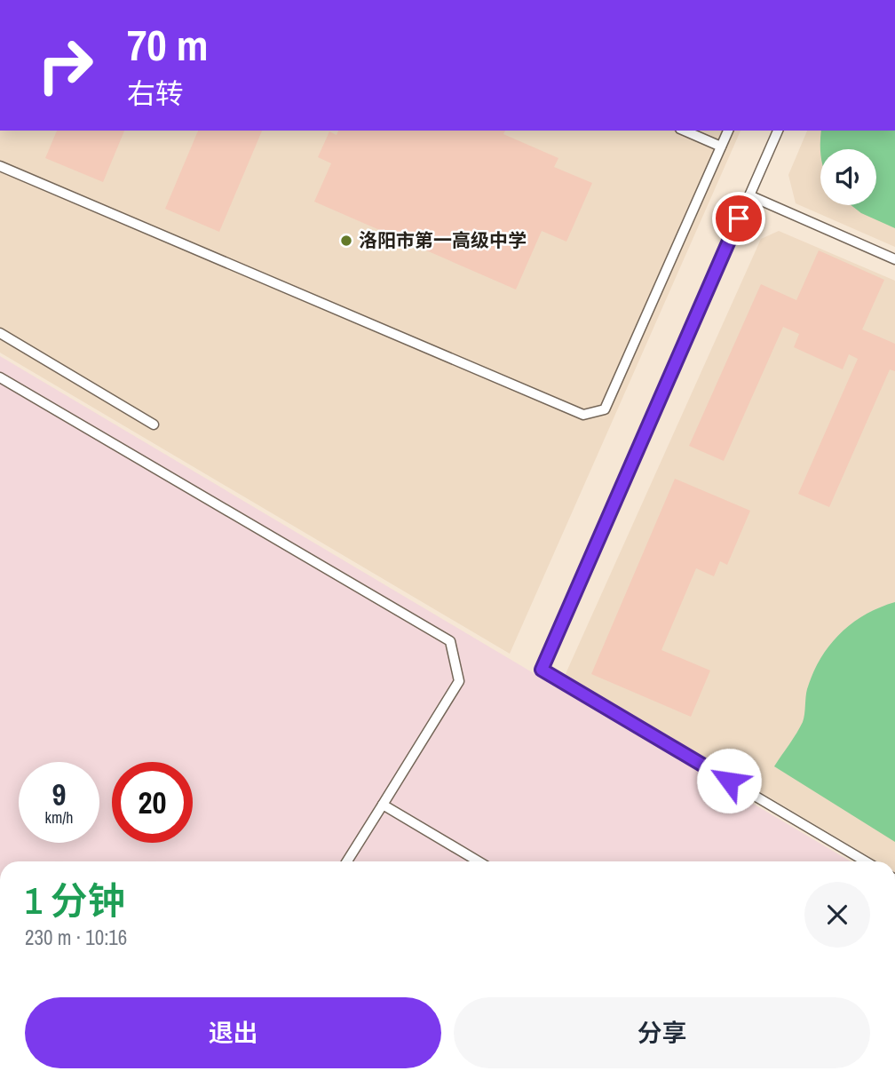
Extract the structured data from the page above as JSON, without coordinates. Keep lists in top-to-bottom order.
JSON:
{
  "places": ["洛阳市第一高级中学"],
  "page": {
    "turn": ["70 m", "右转"],
    "speed": "9 km/h",
    "limit": "20",
    "heading": ["1 分钟", "230 m · 10:16"],
    "buttons": ["退出", "分享"]
  }
}
